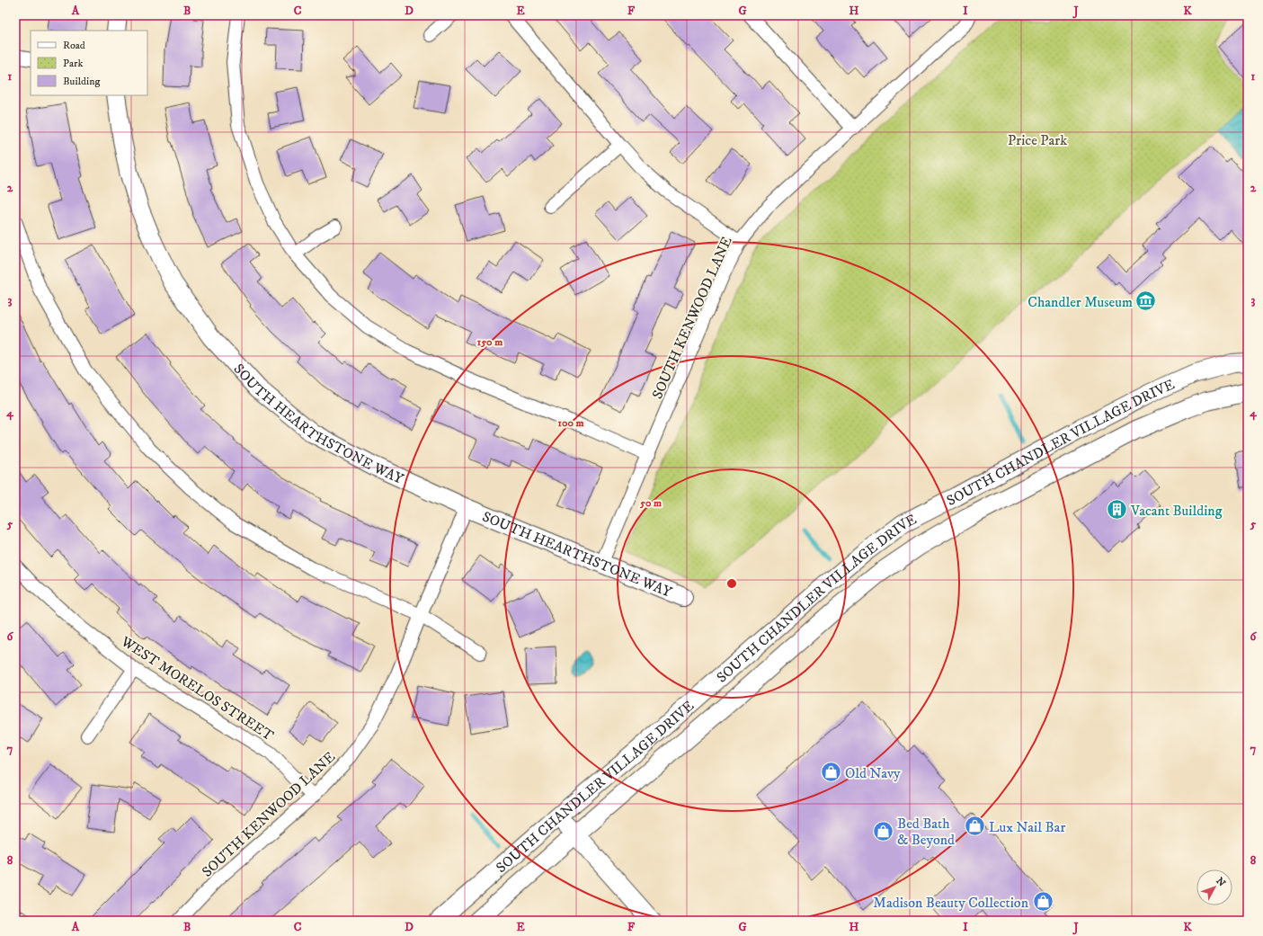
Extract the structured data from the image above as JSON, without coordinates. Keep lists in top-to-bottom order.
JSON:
{
  "streets": {
    "street": [
      "SOUTH KENWOOD LANE",
      "SOUTH HEARTHSTONE WAY",
      "SOUTH CHANDLER VILLAGE DRIVE",
      "WEST MORELOS STREET"
    ]
  },
  "crossings": [
    ["SOUTH KENWOOD LANE", "SOUTH HEARTHSTONE WAY"],
    ["SOUTH KENWOOD LANE", "WEST MORELOS STREET"]
  ],
  "parks": ["Price Park"],
  "places": {
    "museum": ["Chandler Museum"],
    "building": ["Vacant Building"],
    "shop": [
      "Old Navy",
      "Lux Nail Bar",
      "Bed Bath & Beyond",
      "Madison Beauty Collection"
    ]
  },
  "legend": ["Road", "Park", "Building"],
  "north": "top right",
  "grid": {
    "columns": [
      "A",
      "B",
      "C",
      "D",
      "E",
      "F",
      "G",
      "H",
      "I",
      "J",
      "K"
    ],
    "rows": [
      "1",
      "2",
      "3",
      "4",
      "5",
      "6",
      "7",
      "8"
    ]
  },
  "rings": ["150 m", "100 m", "50 m"]
}
